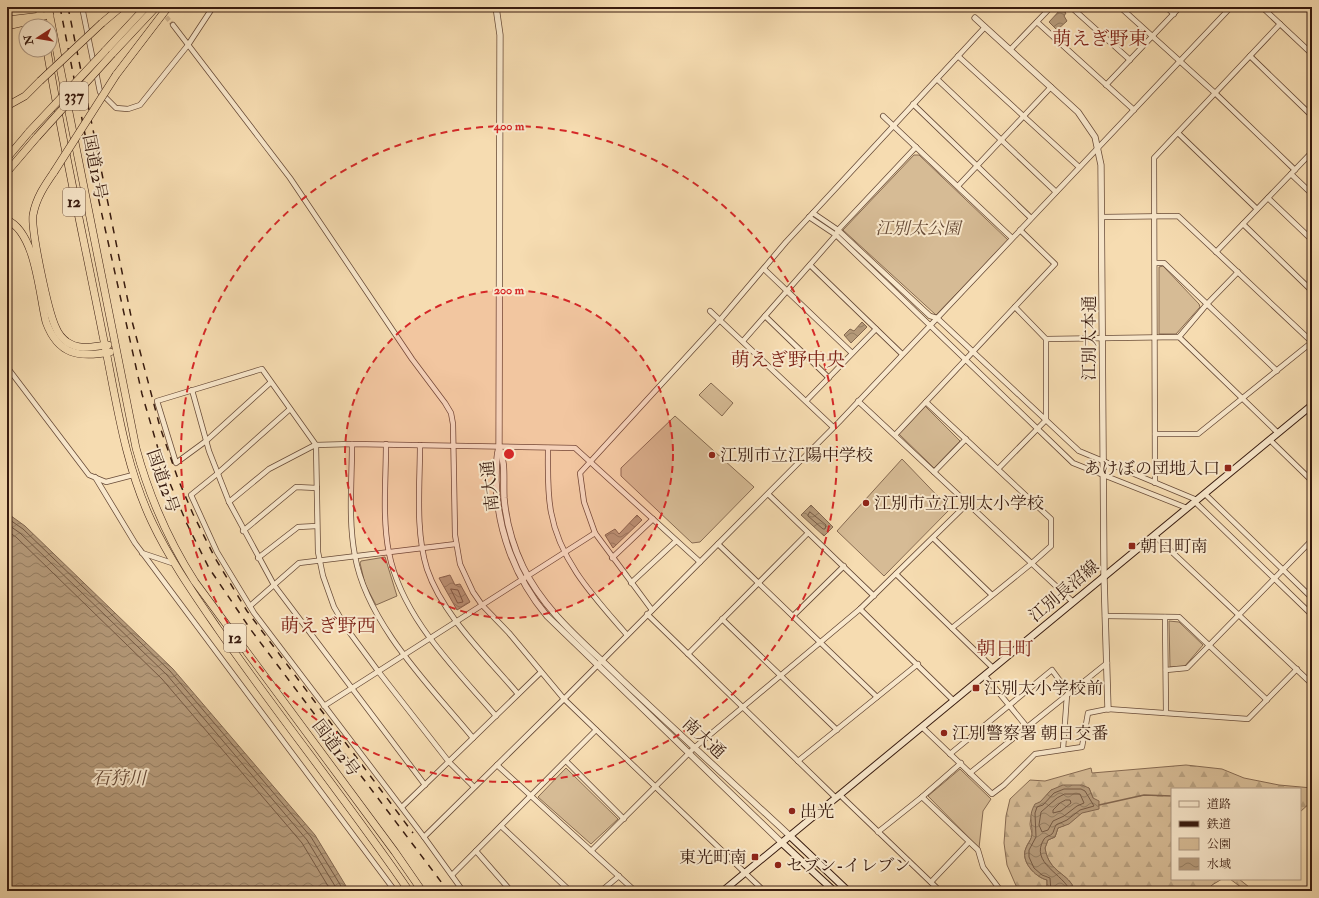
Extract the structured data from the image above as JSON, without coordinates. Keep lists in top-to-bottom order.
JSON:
{
  "streets": {
    "highway": ["337", "国道12号", "12"],
    "main road": ["南大通", "江別長沼線"],
    "street": ["江別太本通"]
  },
  "crossings": [
    ["江別太本通", "江別長沼線"],
    ["南大通", "江別長沼線"]
  ],
  "districts": [
    "萌えぎ野東",
    "萌えぎ野中央",
    "萌えぎ野西",
    "朝日町"
  ],
  "water": ["石狩川"],
  "parks": ["江別太公園"],
  "places": {
    "other": [
      "江別市立江陽中学校",
      "江別市立江別太小学校",
      "江別警察署 朝日交番",
      "出光",
      "セブン-イレブン"
    ],
    "transit": [
      "あけぼの団地入口",
      "朝日町南",
      "江別太小学校前",
      "東光町南"
    ]
  },
  "legend": [
    "道路",
    "鉄道",
    "公園",
    "水域"
  ],
  "north": "left",
  "rings": ["400 m", "200 m"]
}
